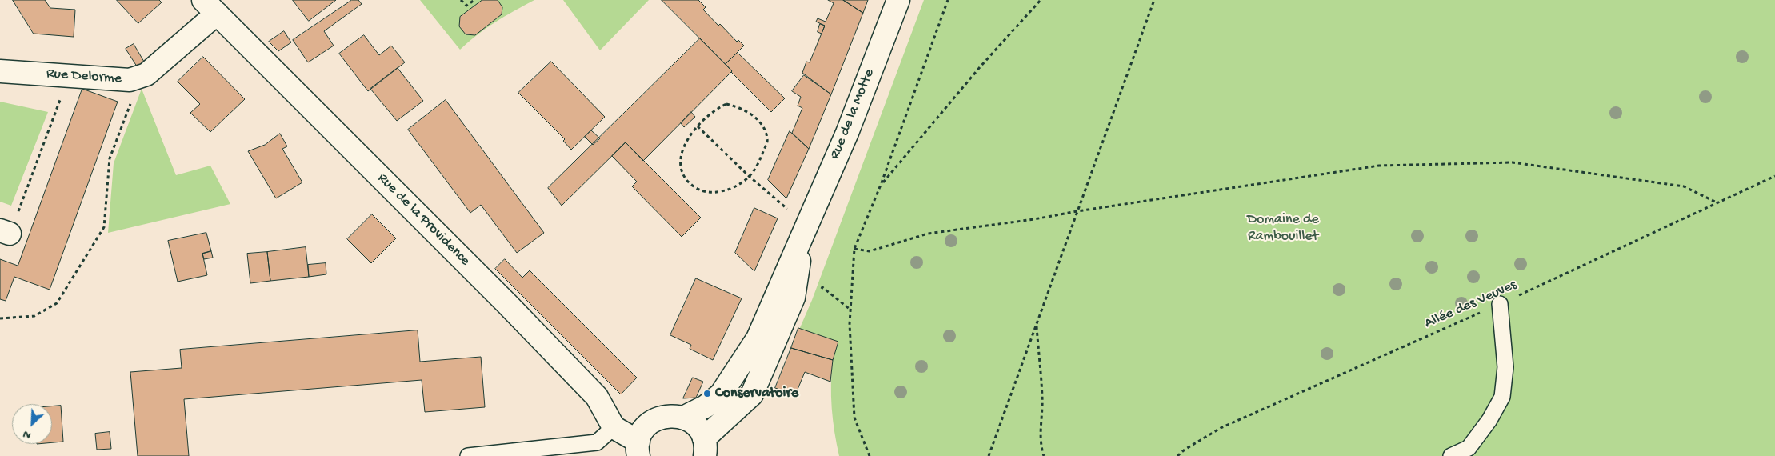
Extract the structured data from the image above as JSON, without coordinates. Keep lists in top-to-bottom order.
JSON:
{
  "streets": {
    "street": ["Rue Delorme", "Rue de la Motte", "Rue de la Providence"],
    "path": ["Allée des Veuves"]
  },
  "crossings": [
    ["Rue Delorme", "Rue de la Providence"]
  ],
  "parks": ["Domaine de Rambouillet"],
  "places": ["Conservatoire"],
  "north": "bottom left"
}
